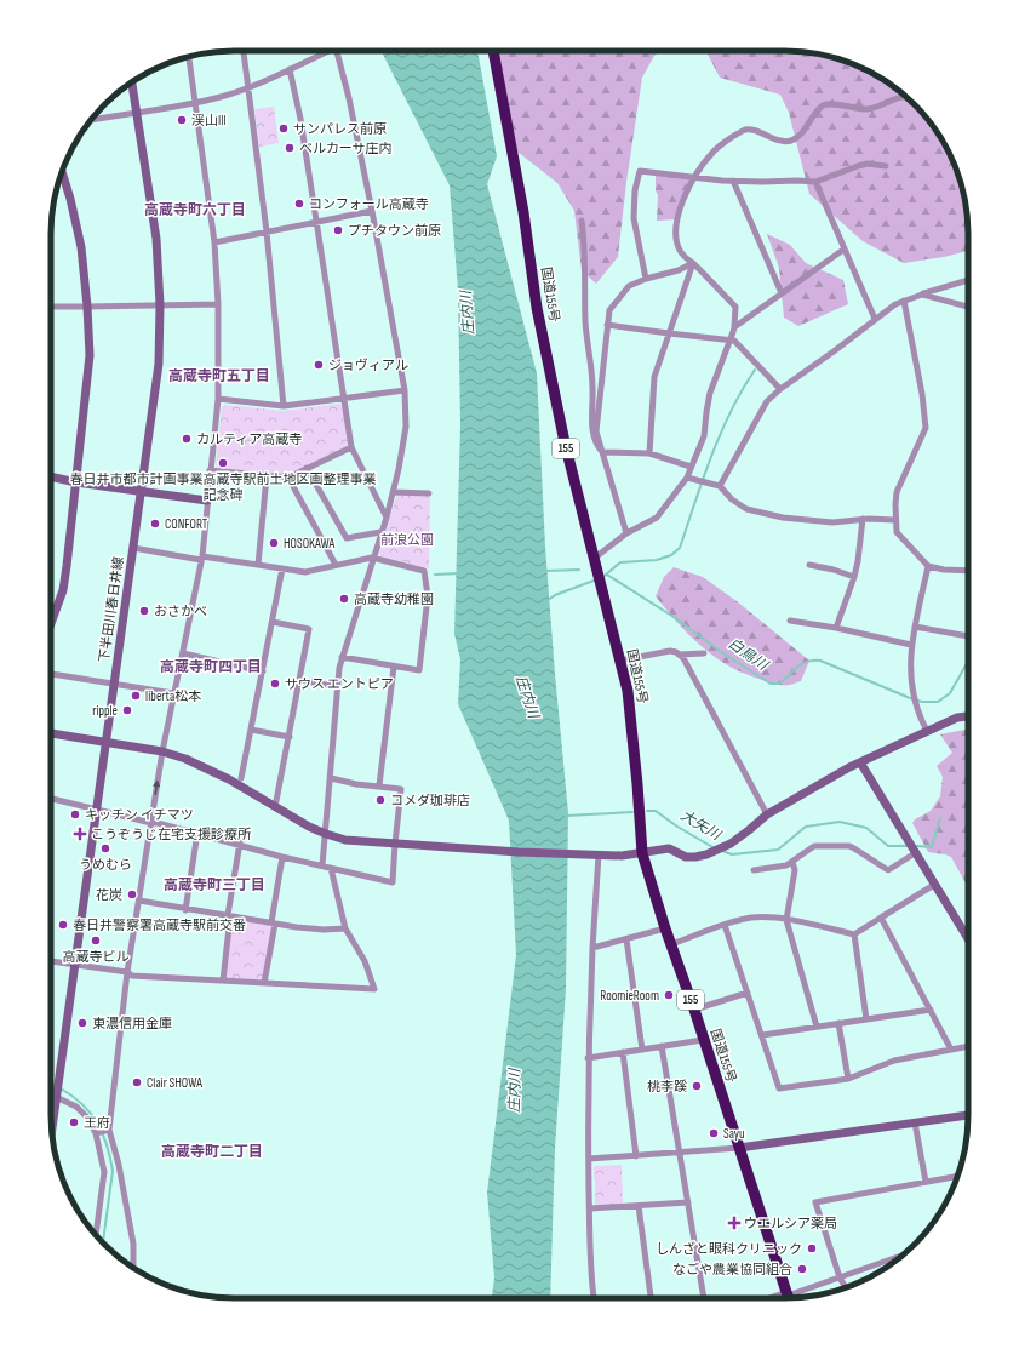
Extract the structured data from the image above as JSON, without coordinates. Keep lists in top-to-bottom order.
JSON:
{
  "streets": {
    "highway": ["国道155号", "155"],
    "street": ["下半田川春日井線"]
  },
  "districts": [
    "高蔵寺町六丁目",
    "高蔵寺町五丁目",
    "高蔵寺町四丁目",
    "高蔵寺町三丁目",
    "高蔵寺町二丁目"
  ],
  "water": ["庄内川", "白鳥川", "大矢川"],
  "parks": ["前浪公園"],
  "places": {
    "other": [
      "渓山III",
      "サンパレス前原",
      "ベルカーサ庄内",
      "コンフォール高蔵寺",
      "プチタウン前原",
      "ジョヴィアル",
      "カルティア高蔵寺",
      "春日井市都市計画事業高蔵寺駅前土地区画整理事業 記念碑",
      "CONFORT",
      "HOSOKAWA",
      "高蔵寺幼稚園",
      "おさかべ",
      "サウス エントピア",
      "liberta松本",
      "ripple",
      "コメダ珈琲店",
      "キッチン イチマツ",
      "うめむら",
      "花炭",
      "春日井警察署高蔵寺駅前交番",
      "高蔵寺ビル",
      "RoomieRoom",
      "東濃信用金庫",
      "Clair SHOWA",
      "桃李蹊",
      "王府",
      "Sayu",
      "しんざと眼科クリニック",
      "なごや農業協同組合"
    ],
    "health": ["こうぞうじ在宅支援診療所", "ウエルシア薬局"]
  }
}
